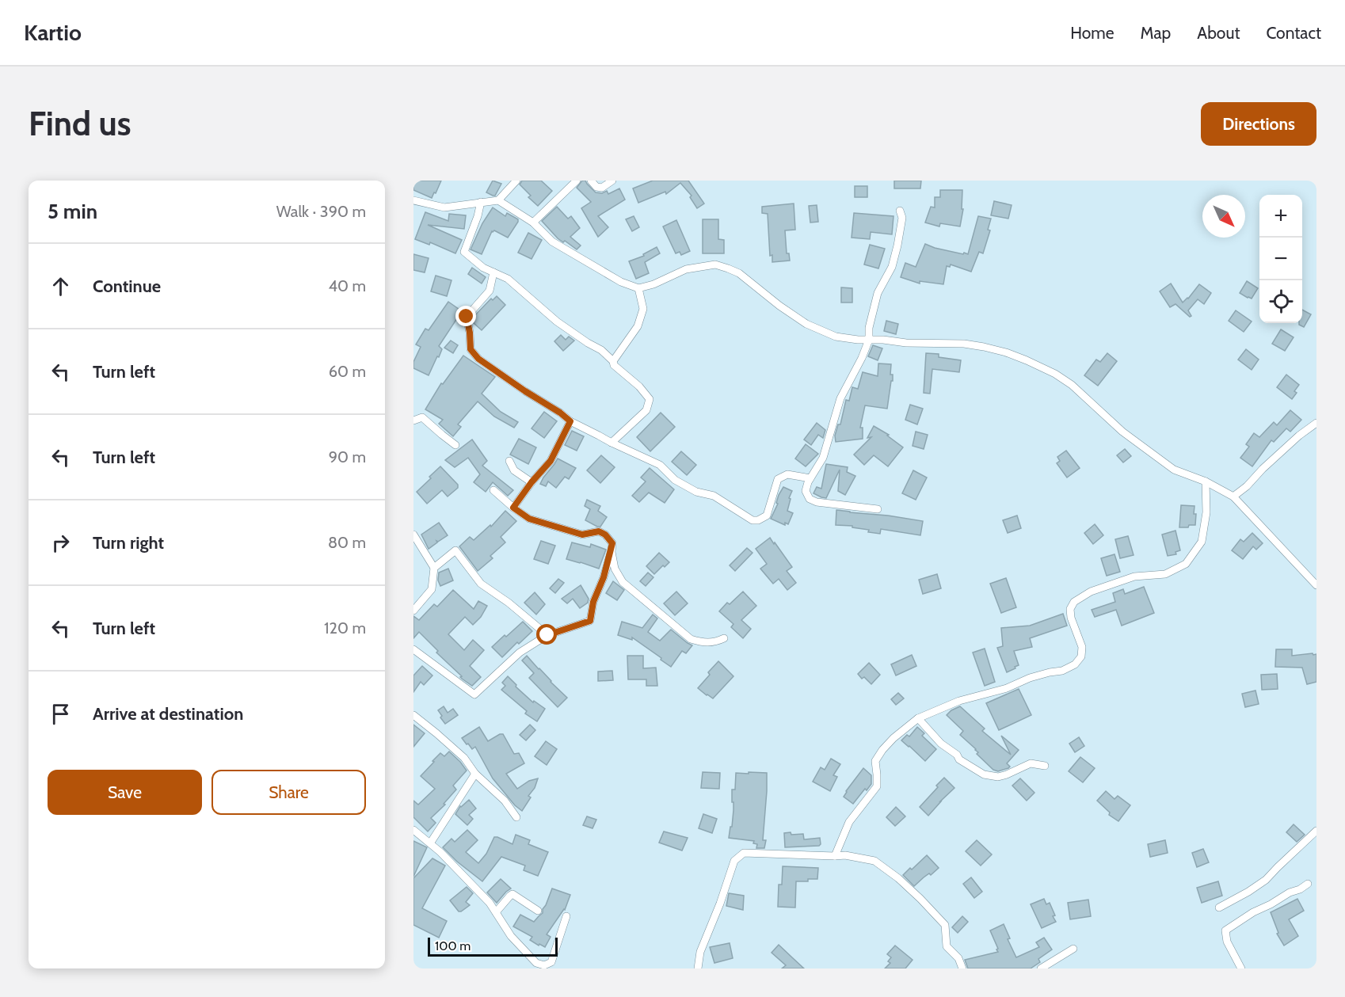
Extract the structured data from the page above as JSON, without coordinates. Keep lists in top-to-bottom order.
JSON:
{
  "scale_bar": "100 m",
  "north": "bottom right",
  "page": {
    "header": "Kartio",
    "nav": [
      "Home",
      "Map",
      "About",
      "Contact"
    ],
    "buttons": [
      "Directions",
      ["Save", "Share"]
    ],
    "title": "Find us",
    "heading": ["5 min", "Walk · 390 m"],
    "map_buttons": ["+", "−"],
    "list": [
      ["Continue", "40 m"],
      ["Turn left", "60 m"],
      ["Turn left", "90 m"],
      ["Turn right", "80 m"],
      ["Turn left", "120 m"],
      "Arrive at destination"
    ],
    "scale": "100 m"
  }
}
